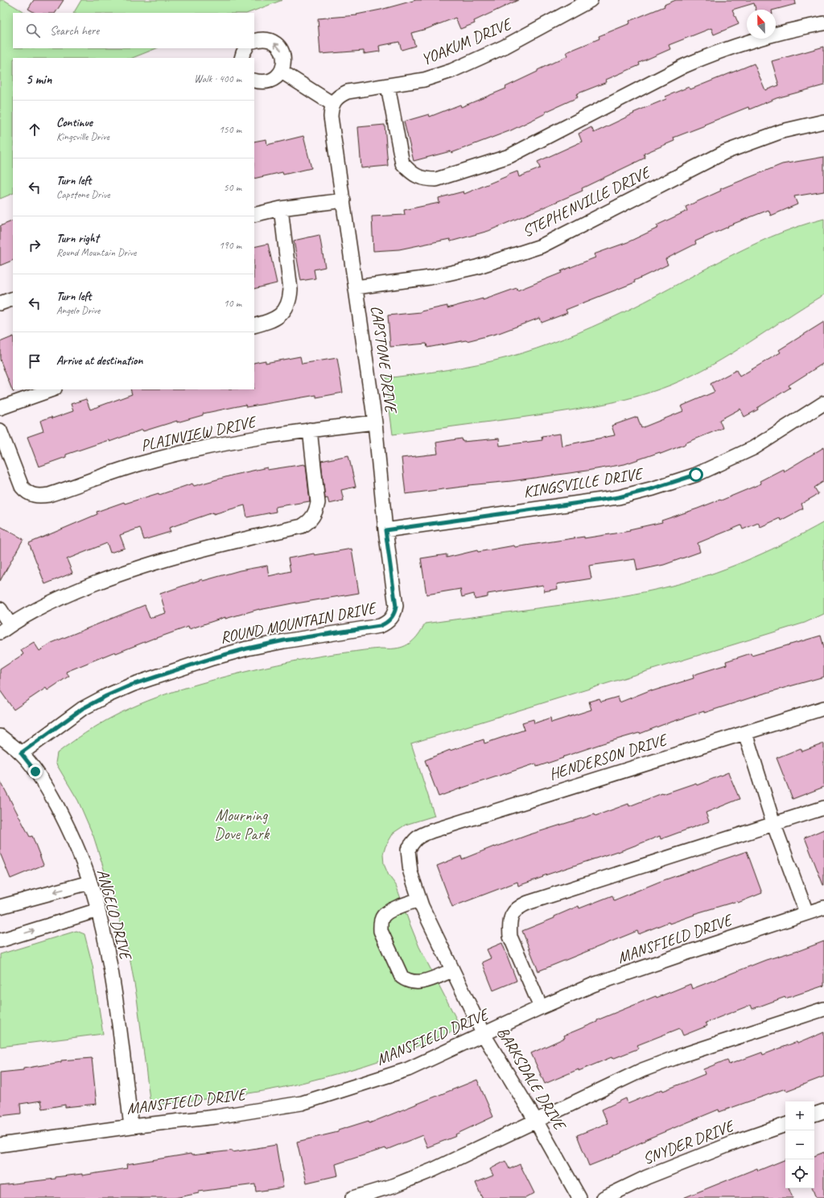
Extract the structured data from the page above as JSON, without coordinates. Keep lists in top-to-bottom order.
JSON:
{
  "streets": {
    "street": [
      "YOAKUM DRIVE",
      "STEPHENVILLE DRIVE",
      "CAPSTONE DRIVE",
      "PLAINVIEW DRIVE",
      "KINGSVILLE DRIVE",
      "ROUND MOUNTAIN DRIVE",
      "HENDERSON DRIVE",
      "ANGELO DRIVE",
      "MANSFIELD DRIVE",
      "BARKSDALE DRIVE",
      "SNYDER DRIVE"
    ]
  },
  "crossings": [
    ["YOAKUM DRIVE", "CAPSTONE DRIVE"],
    ["STEPHENVILLE DRIVE", "CAPSTONE DRIVE"],
    ["CAPSTONE DRIVE", "PLAINVIEW DRIVE"],
    ["CAPSTONE DRIVE", "KINGSVILLE DRIVE"],
    ["CAPSTONE DRIVE", "ROUND MOUNTAIN DRIVE"],
    ["ROUND MOUNTAIN DRIVE", "ANGELO DRIVE"],
    ["HENDERSON DRIVE", "BARKSDALE DRIVE"],
    ["ANGELO DRIVE", "MANSFIELD DRIVE"],
    ["MANSFIELD DRIVE", "BARKSDALE DRIVE"]
  ],
  "parks": ["Mourning Dove Park"],
  "north": "top",
  "page": {
    "search": "Search here",
    "heading": ["5 min", "Walk · 400 m"],
    "list": [
      ["Continue", "Kingsville Drive", "150 m"],
      ["Turn left", "Capstone Drive", "50 m"],
      ["Turn right", "Round Mountain Drive", "190 m"],
      ["Turn left", "Angelo Drive", "10 m"],
      "Arrive at destination"
    ],
    "map_buttons": ["+", "−"]
  }
}
